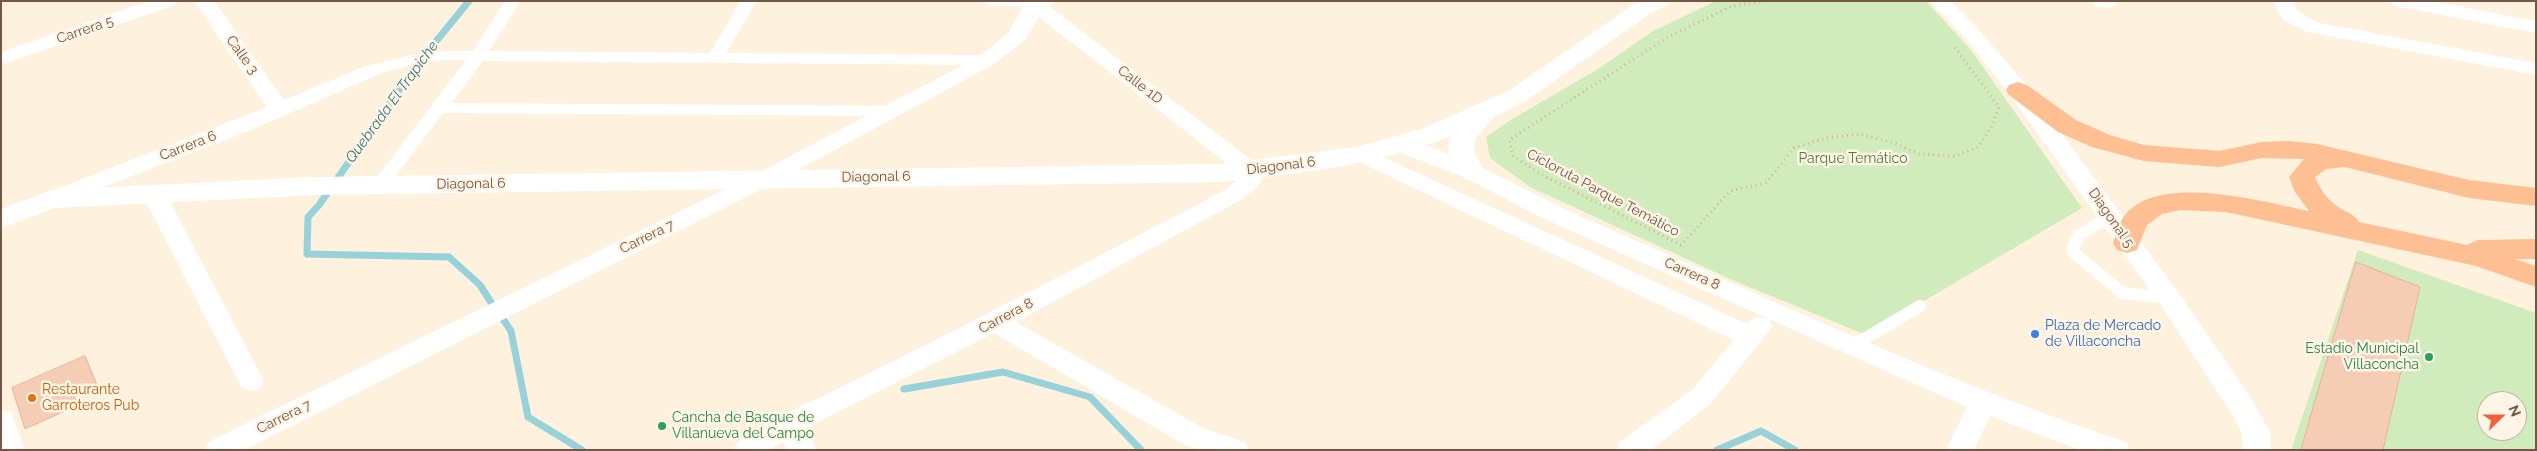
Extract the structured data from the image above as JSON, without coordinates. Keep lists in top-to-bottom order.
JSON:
{
  "streets": {
    "street": [
      "Carrera 5",
      "Calle 3",
      "Calle 1D",
      "Carrera 6",
      "Diagonal 6",
      "Diagonal 5",
      "Carrera 7",
      "Carrera 8"
    ],
    "path": ["Cicloruta Parque Temático"]
  },
  "crossings": [
    ["Calle 3", "Carrera 6"],
    ["Calle 1D", "Diagonal 6"],
    ["Calle 1D", "Carrera 7"],
    ["Calle 1D", "Carrera 8"],
    ["Carrera 6", "Diagonal 6"],
    ["Diagonal 6", "Carrera 7"],
    ["Diagonal 6", "Carrera 8"]
  ],
  "water": ["Quebrada El Trapiche"],
  "parks": ["Parque Temático"],
  "places": [
    "Plaza de Mercado de Villaconcha",
    "Estadio Municipal Villaconcha",
    "Restaurante Garroteros Pub",
    "Cancha de Basque de Villanueva del Campo"
  ],
  "north": "right"
}
